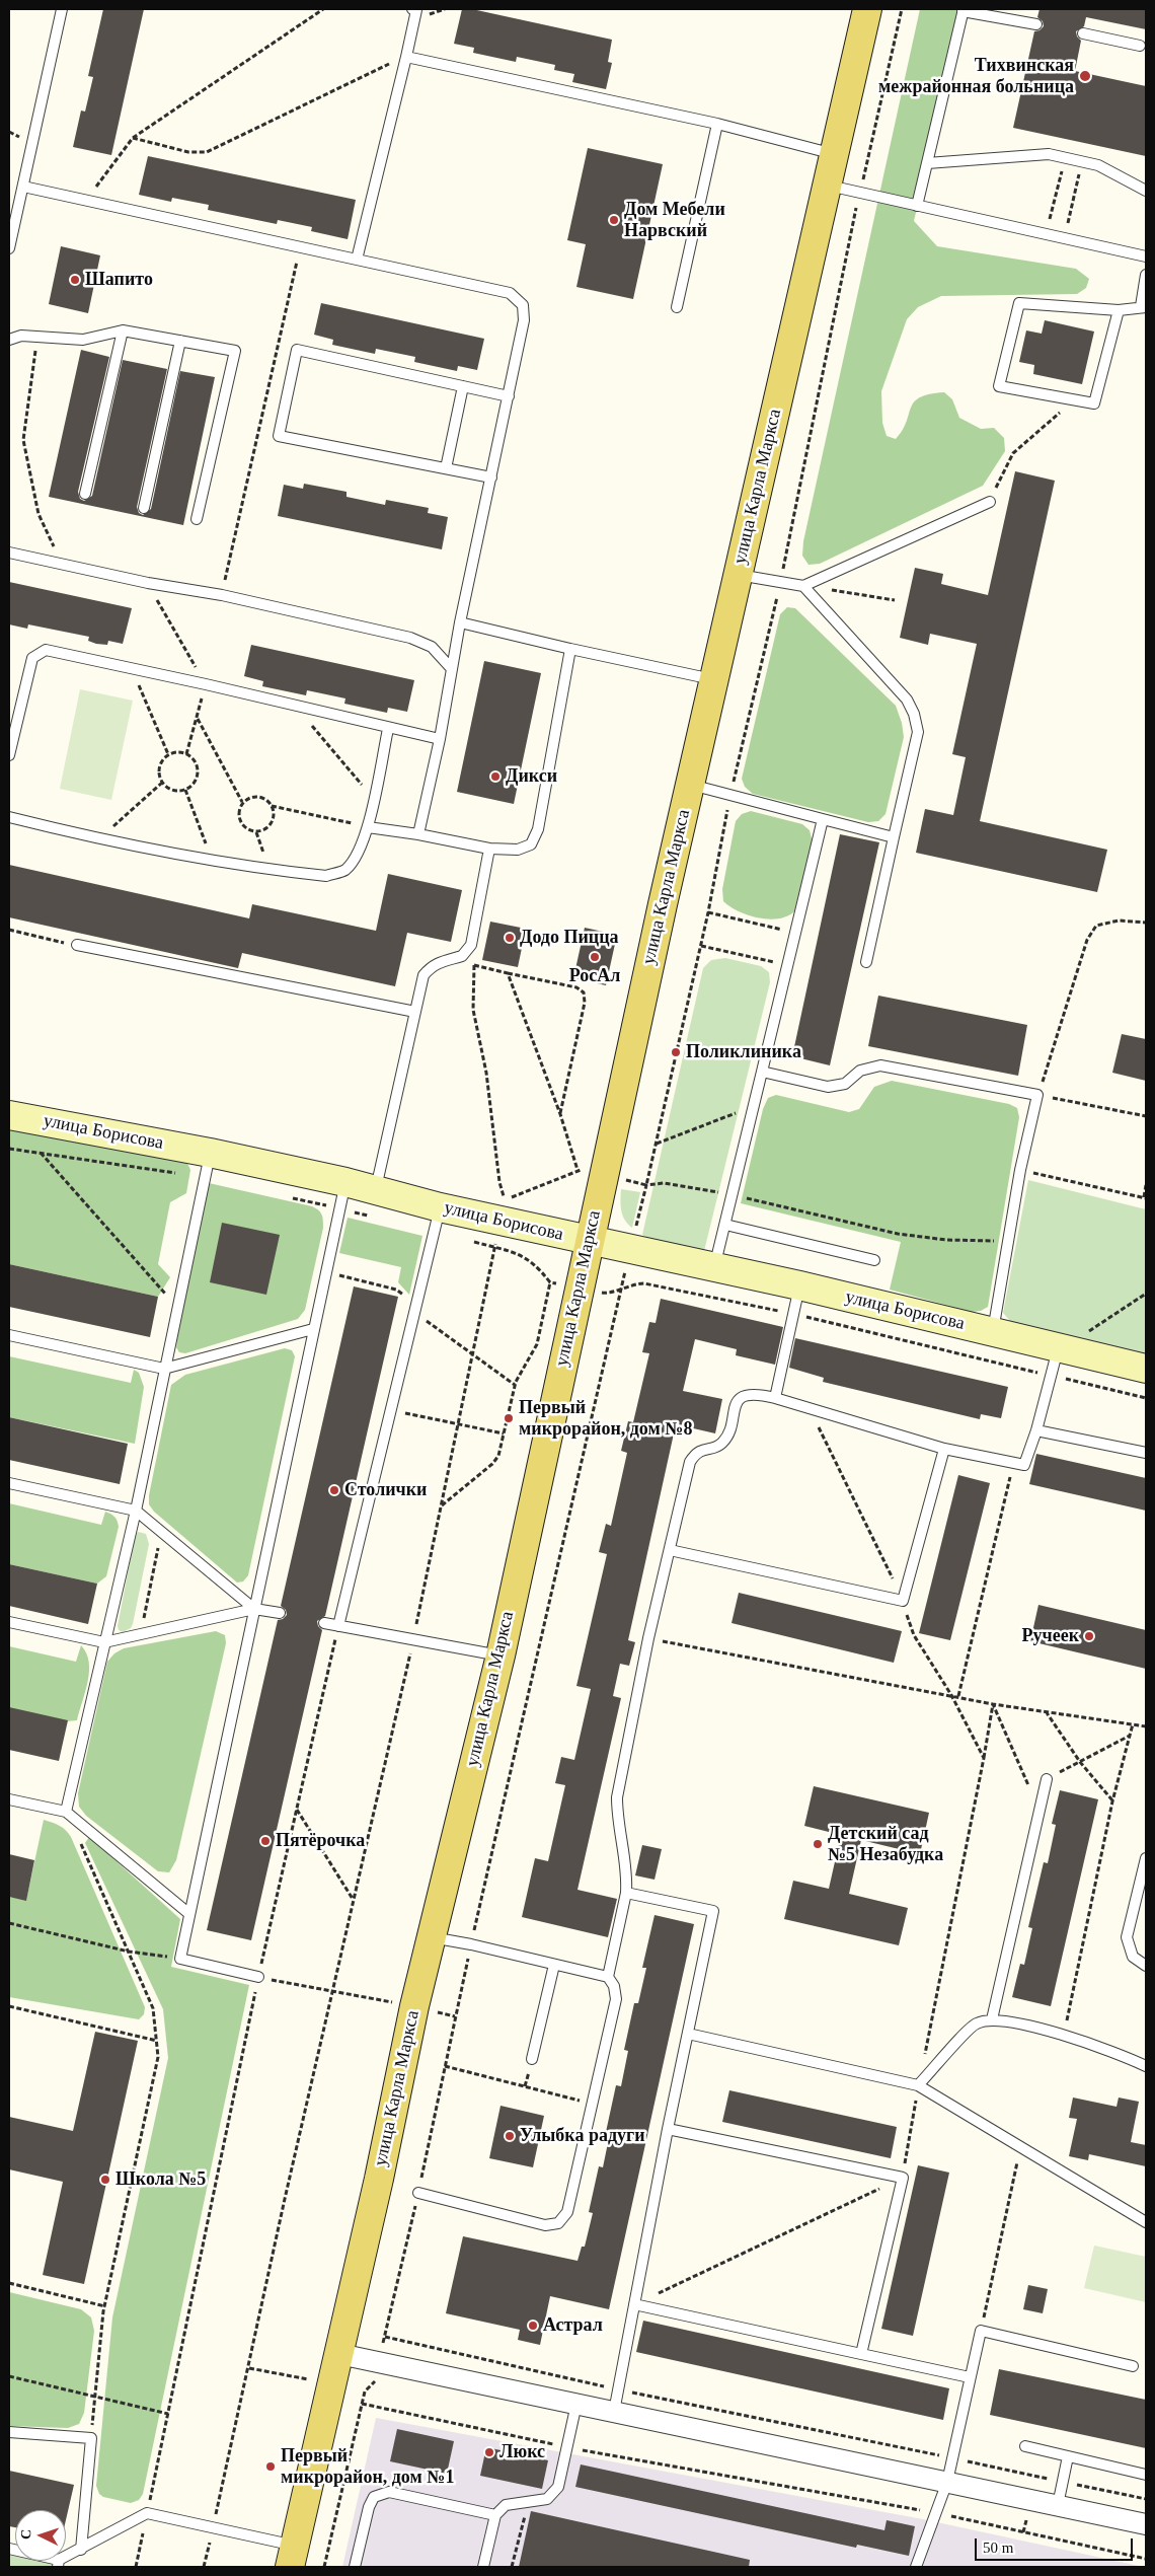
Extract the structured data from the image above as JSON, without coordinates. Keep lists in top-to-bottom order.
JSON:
{
  "streets": {
    "main road": ["улица Карла Маркса"],
    "street": ["улица Борисова"]
  },
  "crossings": [
    ["улица Карла Маркса", "улица Борисова"]
  ],
  "places": [
    "Тихвинская межрайонная больница",
    "Дом Мебели Нарвский",
    "Шапито",
    "Дикси",
    "Додо Пицца",
    "РосАл",
    "Поликлиника",
    "Первый микрорайон, дом №8",
    "Столички",
    "Ручеек",
    "Пятёрочка",
    "Детский сад №5 Незабудка",
    "Улыбка радуги",
    "Школа №5",
    "Астрал",
    "Люкс",
    "Первый микрорайон, дом №1"
  ],
  "scale_bar": "50 m",
  "north": "left"
}
